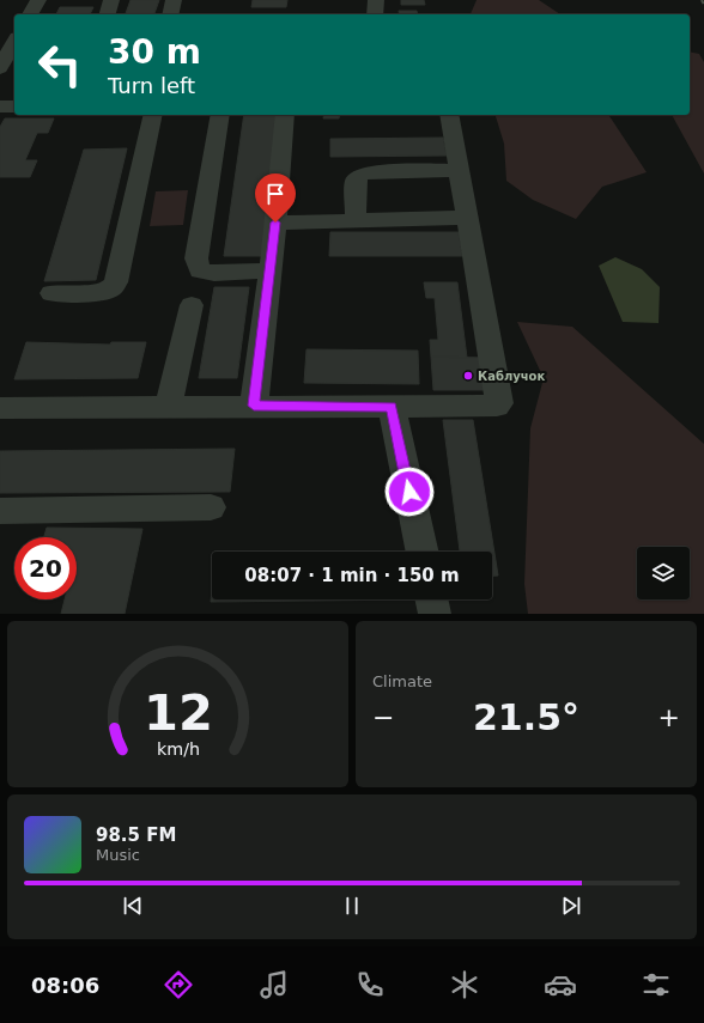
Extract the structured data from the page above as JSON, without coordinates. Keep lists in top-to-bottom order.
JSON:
{
  "places": ["Каблучок"],
  "page": {
    "turn": ["30 m", "Turn left"],
    "limit": "20",
    "trip": "08:07 · 1 min · 150 m",
    "tile": "Climate",
    "heat": ["−", "21.5°", "+"],
    "song": ["98.5 FM", "Music"],
    "tabs": "08:06",
    "gauge": ["12", "km/h"]
  }
}
